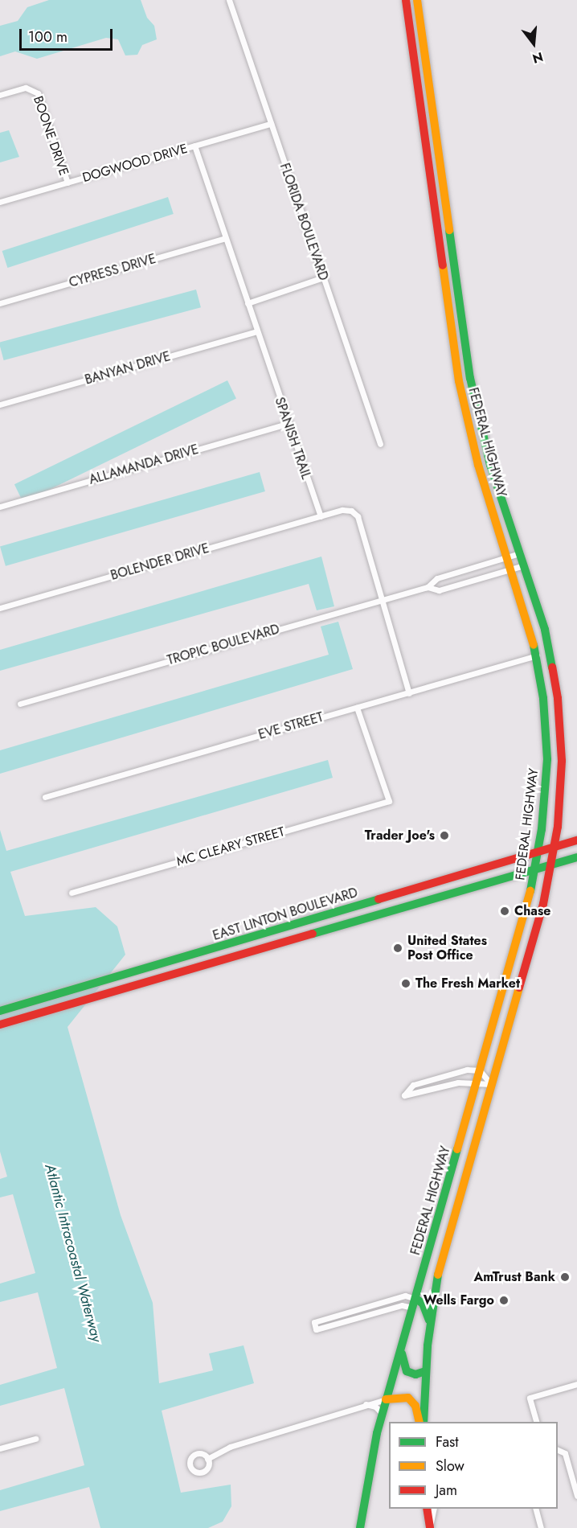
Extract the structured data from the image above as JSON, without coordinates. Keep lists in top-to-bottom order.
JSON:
{
  "streets": {
    "main road": ["FEDERAL HIGHWAY", "EAST LINTON BOULEVARD"],
    "street": [
      "BOONE DRIVE",
      "DOGWOOD DRIVE",
      "FLORIDA BOULEVARD",
      "CYPRESS DRIVE",
      "BANYAN DRIVE",
      "SPANISH TRAIL",
      "ALLAMANDA DRIVE",
      "BOLENDER DRIVE",
      "TROPIC BOULEVARD",
      "EVE STREET",
      "MC CLEARY STREET"
    ]
  },
  "crossings": [
    ["BOONE DRIVE", "DOGWOOD DRIVE"],
    ["DOGWOOD DRIVE", "FLORIDA BOULEVARD"],
    ["DOGWOOD DRIVE", "SPANISH TRAIL"],
    ["CYPRESS DRIVE", "SPANISH TRAIL"],
    ["BANYAN DRIVE", "SPANISH TRAIL"],
    ["SPANISH TRAIL", "ALLAMANDA DRIVE"],
    ["SPANISH TRAIL", "BOLENDER DRIVE"],
    ["FEDERAL HIGHWAY", "TROPIC BOULEVARD"],
    ["FEDERAL HIGHWAY", "EVE STREET"],
    ["FEDERAL HIGHWAY", "EAST LINTON BOULEVARD"],
    ["EVE STREET", "MC CLEARY STREET"]
  ],
  "water": ["Atlantic Intracoastal Waterway"],
  "places": [
    "Trader Joe's",
    "Chase",
    "United States Post Office",
    "The Fresh Market",
    "AmTrust Bank",
    "Wells Fargo"
  ],
  "legend": ["Fast", "Slow", "Jam"],
  "scale_bar": "100 m",
  "north": "bottom"
}
